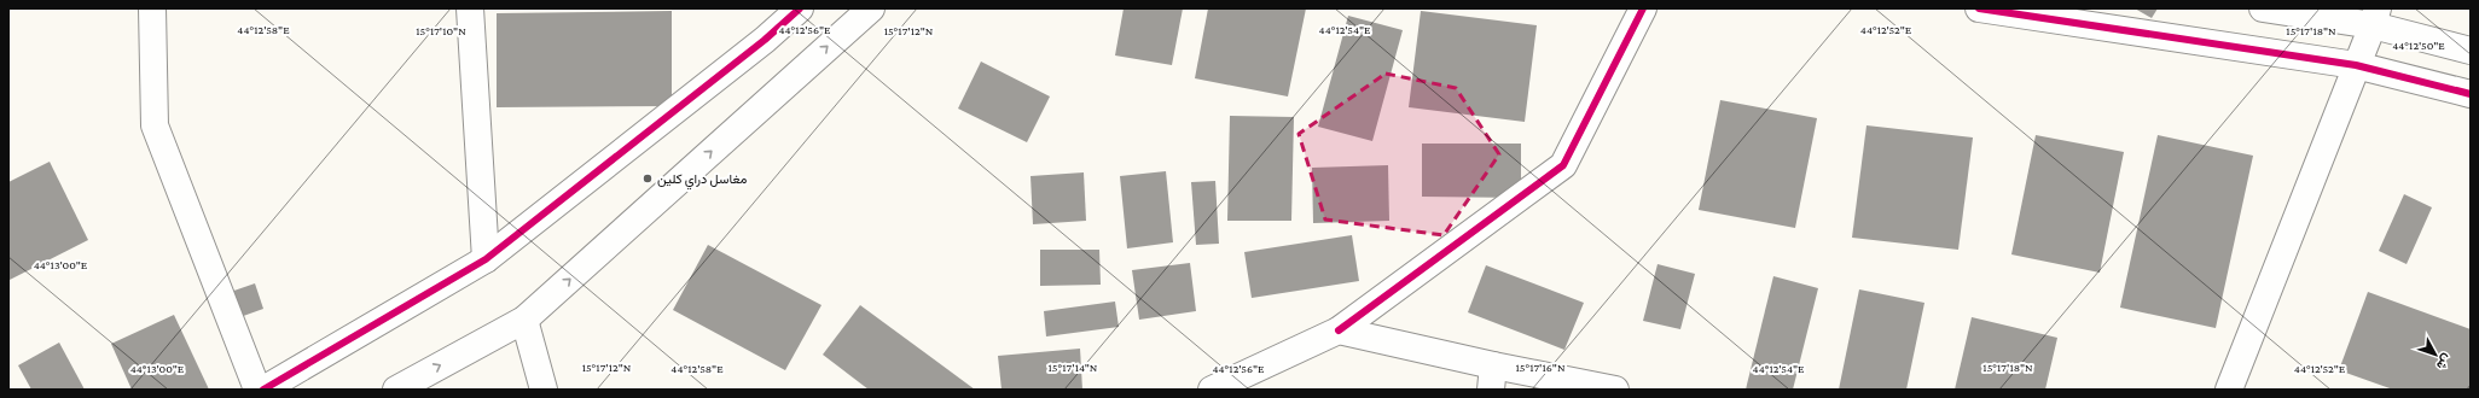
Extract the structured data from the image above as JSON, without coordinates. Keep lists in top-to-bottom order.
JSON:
{
  "places": ["مغاسل دراي كلين"],
  "north": "bottom right",
  "coordinates": [
    "44°12'58\"E",
    "44°12'56\"E",
    "44°12'54\"E",
    "44°12'52\"E",
    "15°17'10\"N",
    "15°17'12\"N",
    "15°17'18\"N",
    "44°12'50\"E",
    "44°13'00\"E",
    "15°17'14\"N",
    "15°17'16\"N"
  ]
}
